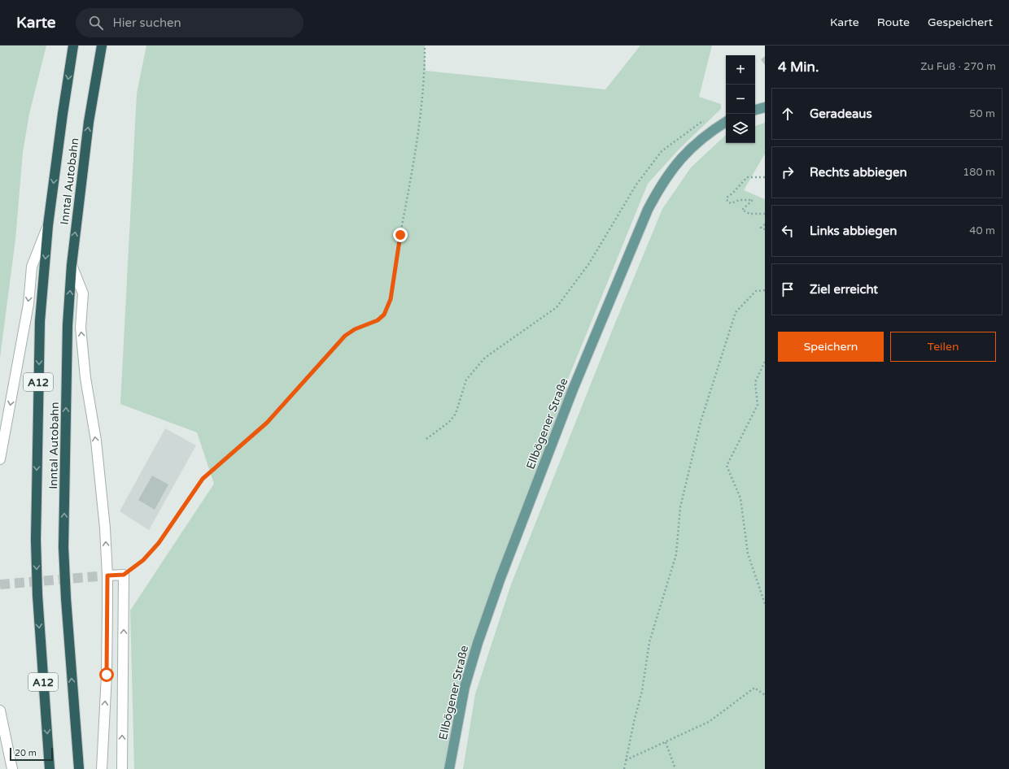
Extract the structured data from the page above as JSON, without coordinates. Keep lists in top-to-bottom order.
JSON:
{
  "streets": {
    "highway": ["Inntal Autobahn", "A12"],
    "main road": ["Ellbögener Straße"]
  },
  "scale_bar": "20 m",
  "page": {
    "header": "Karte",
    "search": "Hier suchen",
    "nav": ["Karte", "Route", "Gespeichert"],
    "heading": ["4 Min.", "Zu Fuß · 270 m"],
    "map_buttons": ["+", "−"],
    "list": [
      ["Geradeaus", "50 m"],
      ["Rechts abbiegen", "180 m"],
      ["Links abbiegen", "40 m"],
      "Ziel erreicht"
    ],
    "buttons": ["Speichern", "Teilen"],
    "scale": "20 m"
  }
}
